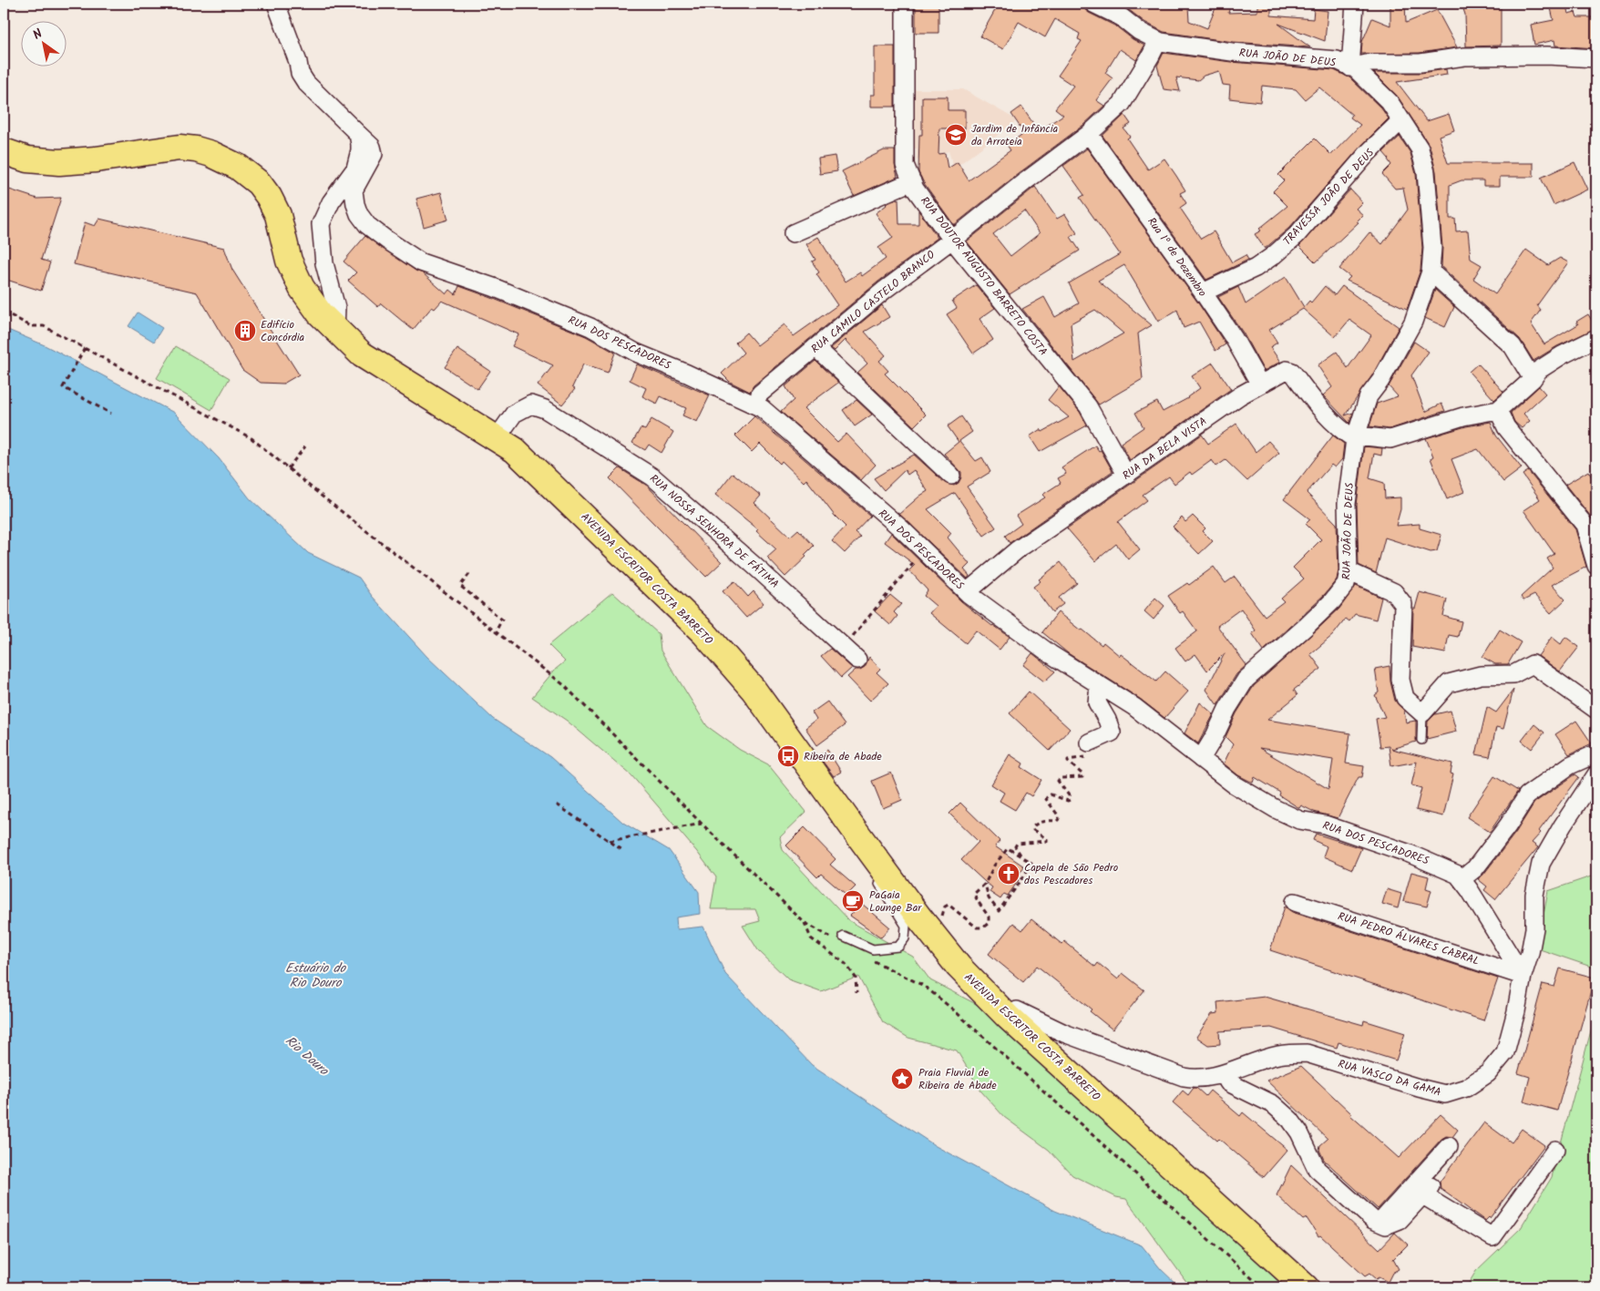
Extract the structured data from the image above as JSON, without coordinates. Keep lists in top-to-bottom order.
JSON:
{
  "streets": {
    "main road": ["AVENIDA ESCRITOR COSTA BARRETO"],
    "street": [
      "RUA JOÃO DE DEUS",
      "TRAVESSA JOÃO DE DEUS",
      "Rua 1º de Dezembro",
      "RUA DOUTOR AUGUSTO BARRETO COSTA",
      "RUA CAMILO CASTELO BRANCO",
      "RUA DOS PESCADORES",
      "RUA DA BELA VISTA",
      "RUA NOSSA SENHORA DE FÁTIMA",
      "RUA PEDRO ÁLVARES CABRAL",
      "RUA VASCO DA GAMA"
    ]
  },
  "crossings": [
    ["RUA JOÃO DE DEUS", "TRAVESSA JOÃO DE DEUS"],
    ["RUA JOÃO DE DEUS", "RUA CAMILO CASTELO BRANCO"],
    ["RUA JOÃO DE DEUS", "RUA DOS PESCADORES"],
    ["RUA JOÃO DE DEUS", "RUA DA BELA VISTA"],
    ["TRAVESSA JOÃO DE DEUS", "Rua 1º de Dezembro"],
    ["Rua 1º de Dezembro", "RUA CAMILO CASTELO BRANCO"],
    ["Rua 1º de Dezembro", "RUA DA BELA VISTA"],
    ["RUA DOUTOR AUGUSTO BARRETO COSTA", "RUA CAMILO CASTELO BRANCO"],
    ["RUA DOUTOR AUGUSTO BARRETO COSTA", "RUA DA BELA VISTA"],
    ["RUA DOS PESCADORES", "RUA DA BELA VISTA"],
    ["RUA DOS PESCADORES", "RUA PEDRO ÁLVARES CABRAL"],
    ["RUA DOS PESCADORES", "RUA VASCO DA GAMA"],
    ["RUA NOSSA SENHORA DE FÁTIMA", "AVENIDA ESCRITOR COSTA BARRETO"],
    ["AVENIDA ESCRITOR COSTA BARRETO", "RUA VASCO DA GAMA"],
    ["RUA PEDRO ÁLVARES CABRAL", "RUA VASCO DA GAMA"]
  ],
  "water": ["Estuário do Rio Douro", "Rio Douro"],
  "places": {
    "school or university": ["Jardim de Infância da Arroteia"],
    "building": ["Edifício Concórdia"],
    "bus stop": ["Ribeira de Abade"],
    "church": ["Capela de São Pedro dos Pescadores"],
    "cafe": ["PaGaia Lounge Bar"],
    "place": ["Praia Fluvial de Ribeira de Abade"]
  },
  "north": "top left"
}
